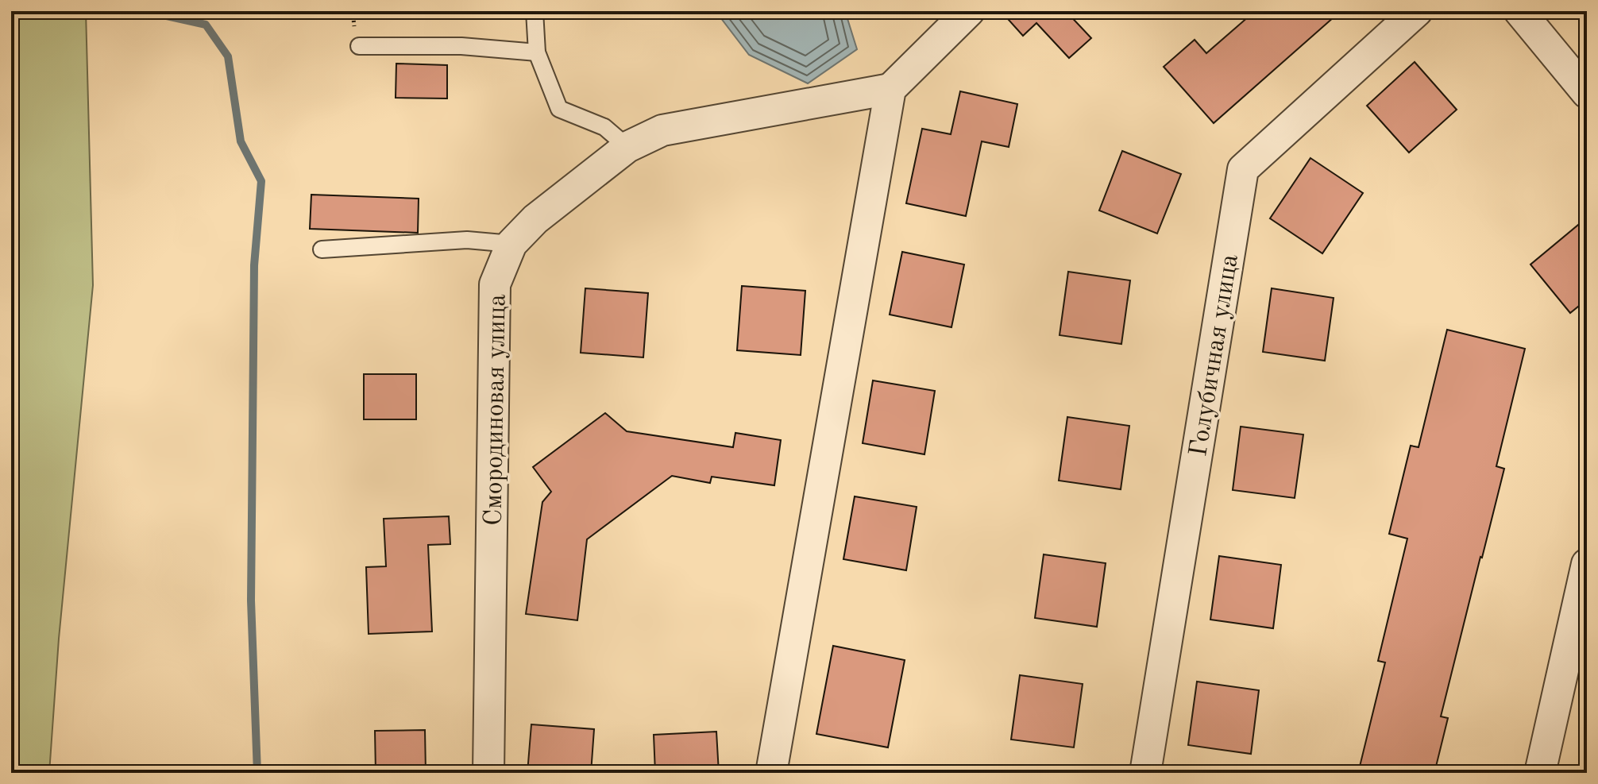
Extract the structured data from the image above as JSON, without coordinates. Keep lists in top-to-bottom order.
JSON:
{
  "streets": {
    "street": ["Голубичная улица", "Смородиновая улица"]
  }
}
